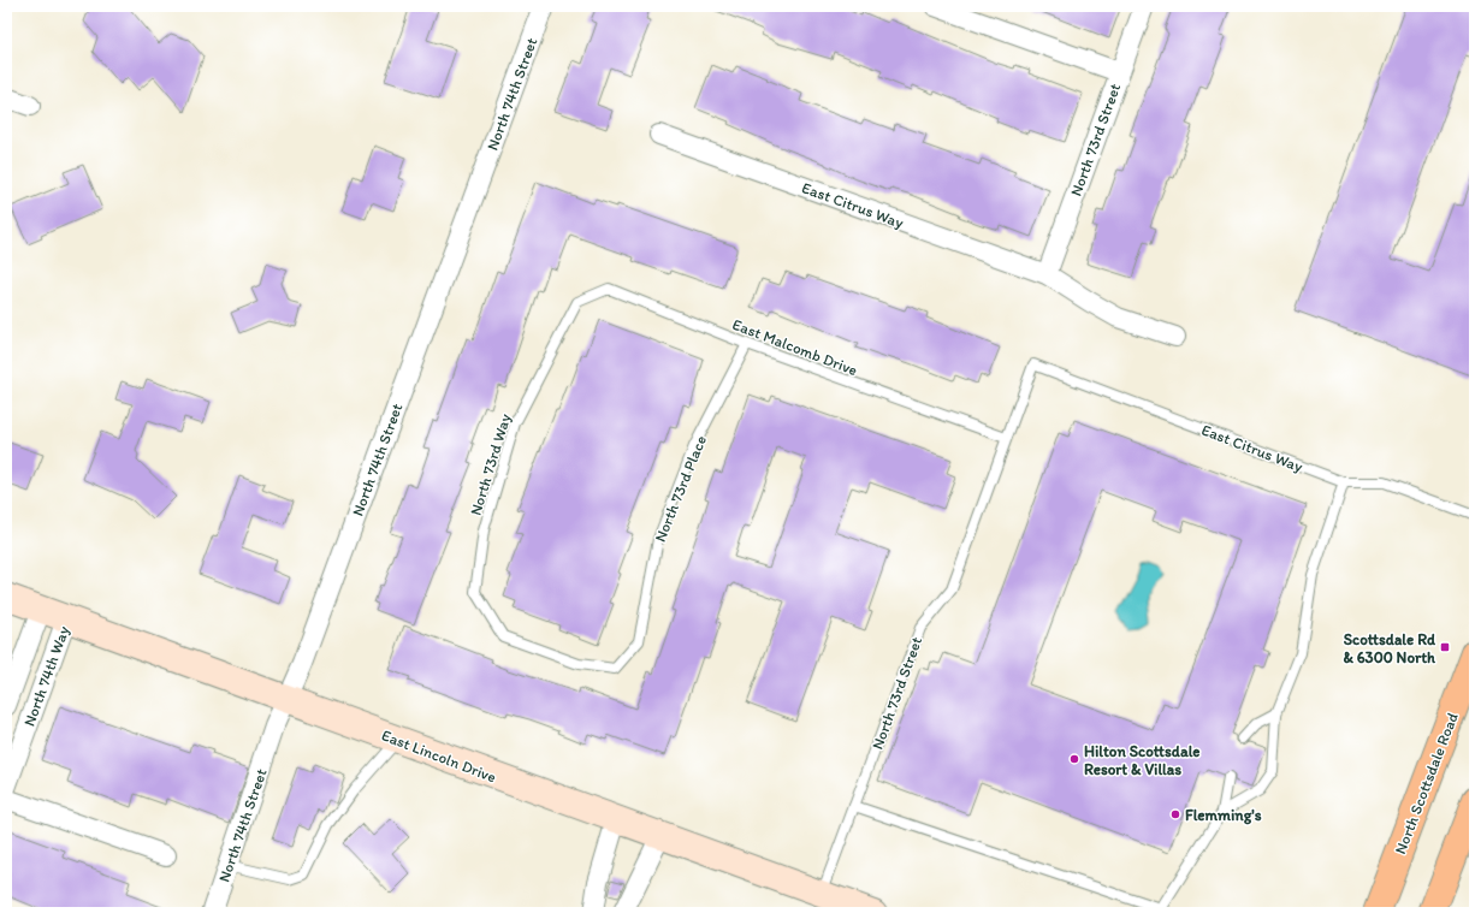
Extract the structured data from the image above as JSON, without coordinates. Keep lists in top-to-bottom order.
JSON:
{
  "streets": {
    "main road": ["East Lincoln Drive", "North Scottsdale Road"],
    "street": [
      "North 74th Street",
      "North 73rd Street",
      "East Citrus Way",
      "North 74th Way"
    ],
    "lane": ["East Malcomb Drive", "North 73rd Way", "North 73rd Place"]
  },
  "crossings": [
    ["North 74th Street", "East Lincoln Drive"],
    ["North 73rd Street", "East Citrus Way"],
    ["North 73rd Street", "East Malcomb Drive"],
    ["North 73rd Street", "East Lincoln Drive"],
    ["East Malcomb Drive", "North 73rd Way"],
    ["East Malcomb Drive", "North 73rd Place"],
    ["North 73rd Way", "North 73rd Place"],
    ["North 74th Way", "East Lincoln Drive"]
  ],
  "places": {
    "transit": ["Scottsdale Rd & 6300 North"],
    "other": ["Hilton Scottsdale Resort & Villas", "Flemming's"]
  }
}
